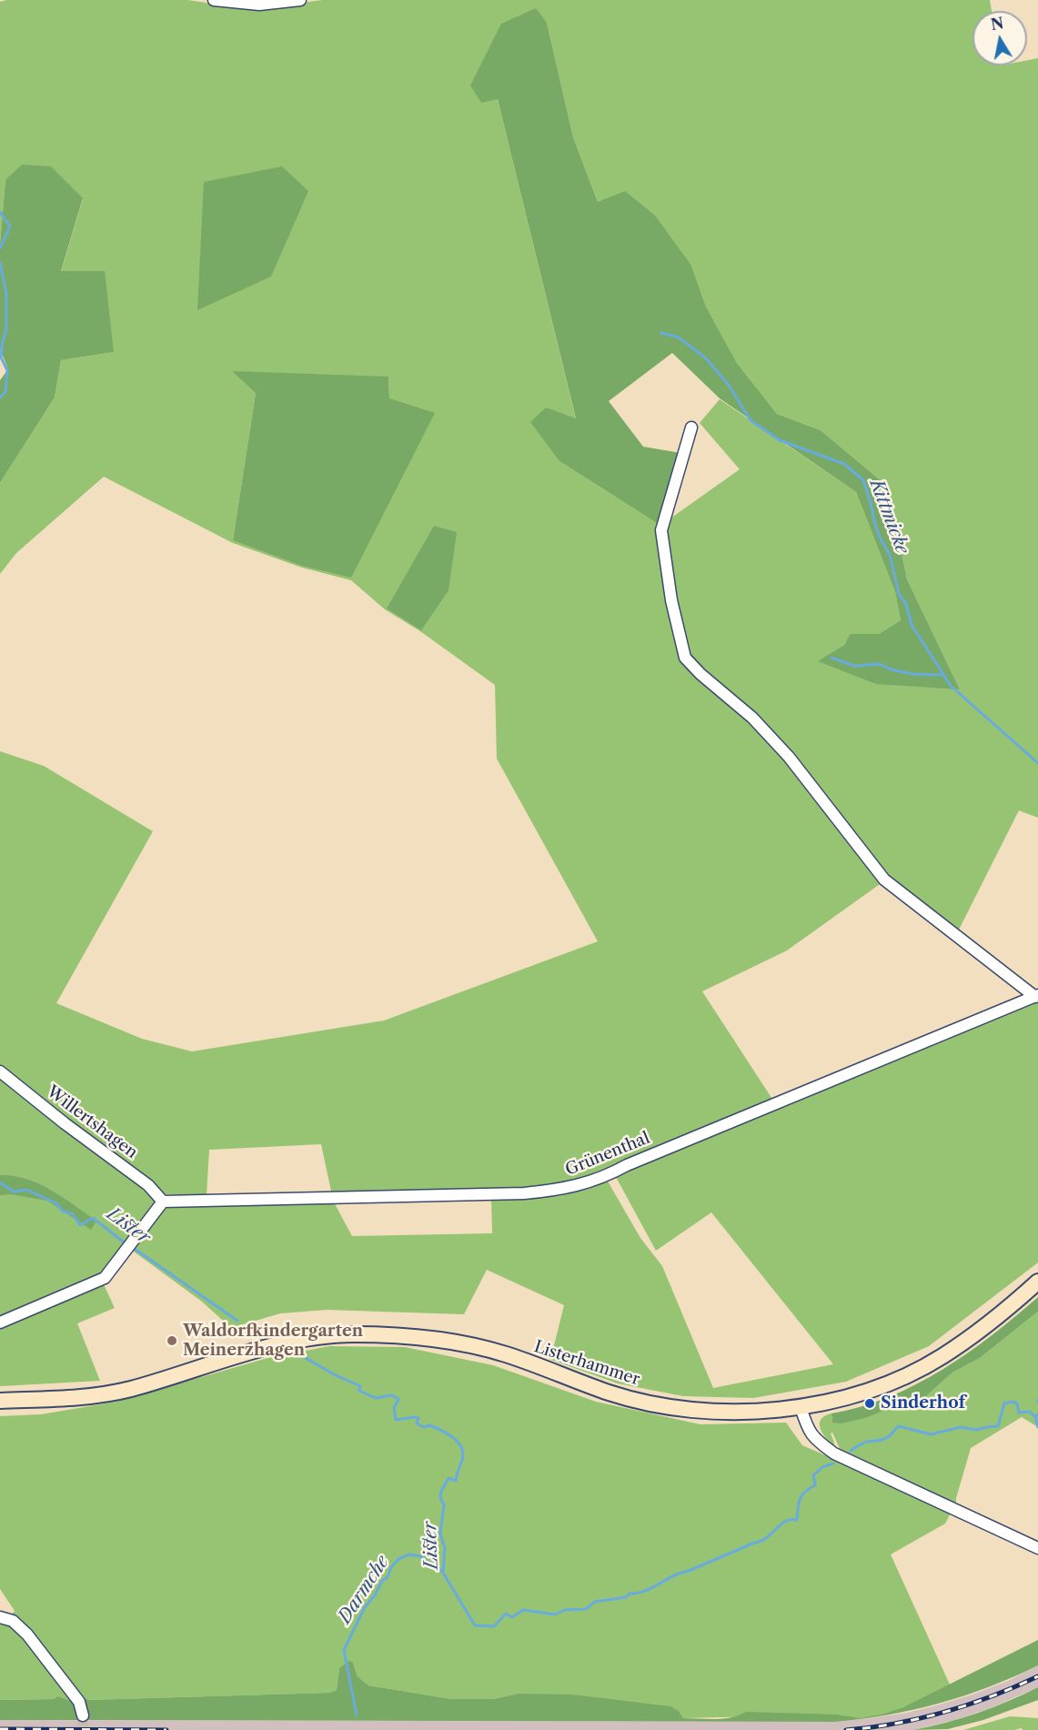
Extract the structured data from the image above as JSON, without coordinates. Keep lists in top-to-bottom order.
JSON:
{
  "streets": {
    "main road": ["Listerhammer"],
    "street": ["Willertshagen", "Grünenthal"]
  },
  "crossings": [
    ["Willertshagen", "Grünenthal"]
  ],
  "water": ["Kittmicke", "Lister", "Darmche"],
  "places": ["Waldorfkindergarten Meinerzhagen", "Sinderhof"],
  "north": "top"
}
